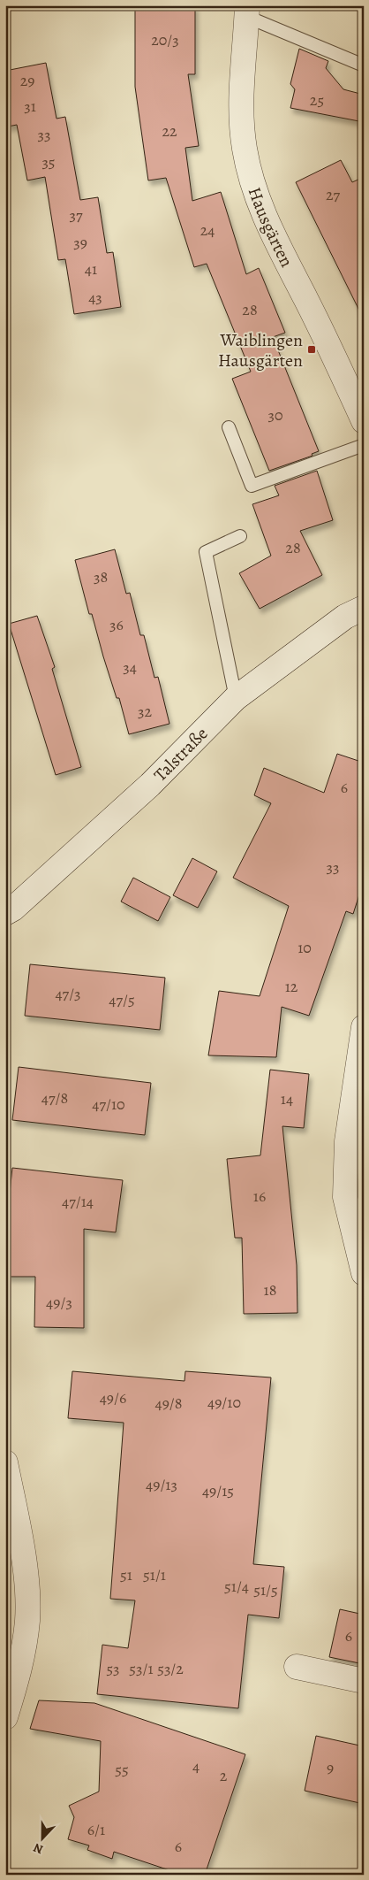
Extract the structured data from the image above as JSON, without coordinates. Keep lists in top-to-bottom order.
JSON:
{
  "streets": {
    "street": ["Hausgärten", "Talstraße"]
  },
  "places": {
    "transit": ["Waiblingen Hausgärten"]
  },
  "house_numbers": [
    "20/3",
    "29",
    "25",
    "31",
    "22",
    "33",
    "35",
    "27",
    "37",
    "24",
    "39",
    "41",
    "43",
    "28",
    "30",
    "28",
    "38",
    "36",
    "34",
    "32",
    "6",
    "33",
    "10",
    "12",
    "47/3",
    "47/5",
    "47/8",
    "14",
    "47/10",
    "16",
    "47/14",
    "18",
    "49/3",
    "49/6",
    "49/10",
    "49/8",
    "49/13",
    "49/15",
    "51",
    "51/1",
    "51/4",
    "51/5",
    "6",
    "53",
    "53/1",
    "53/2",
    "4",
    "9",
    "55",
    "2",
    "6/1",
    "6"
  ],
  "north": "bottom"
}
